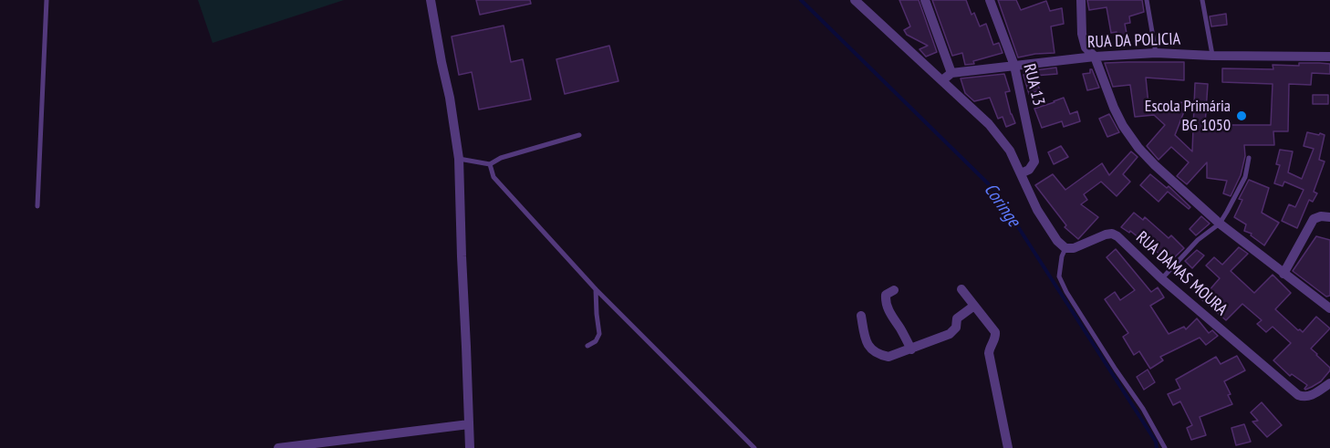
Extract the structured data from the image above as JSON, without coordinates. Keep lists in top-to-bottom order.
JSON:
{
  "streets": {
    "street": ["RUA DA POLICIA", "RUA 13", "RUA DAMAS MOURA"]
  },
  "crossings": [
    ["RUA DA POLICIA", "RUA 13"]
  ],
  "water": ["Coringe"],
  "places": ["Escola Primária BG 1050"]
}
